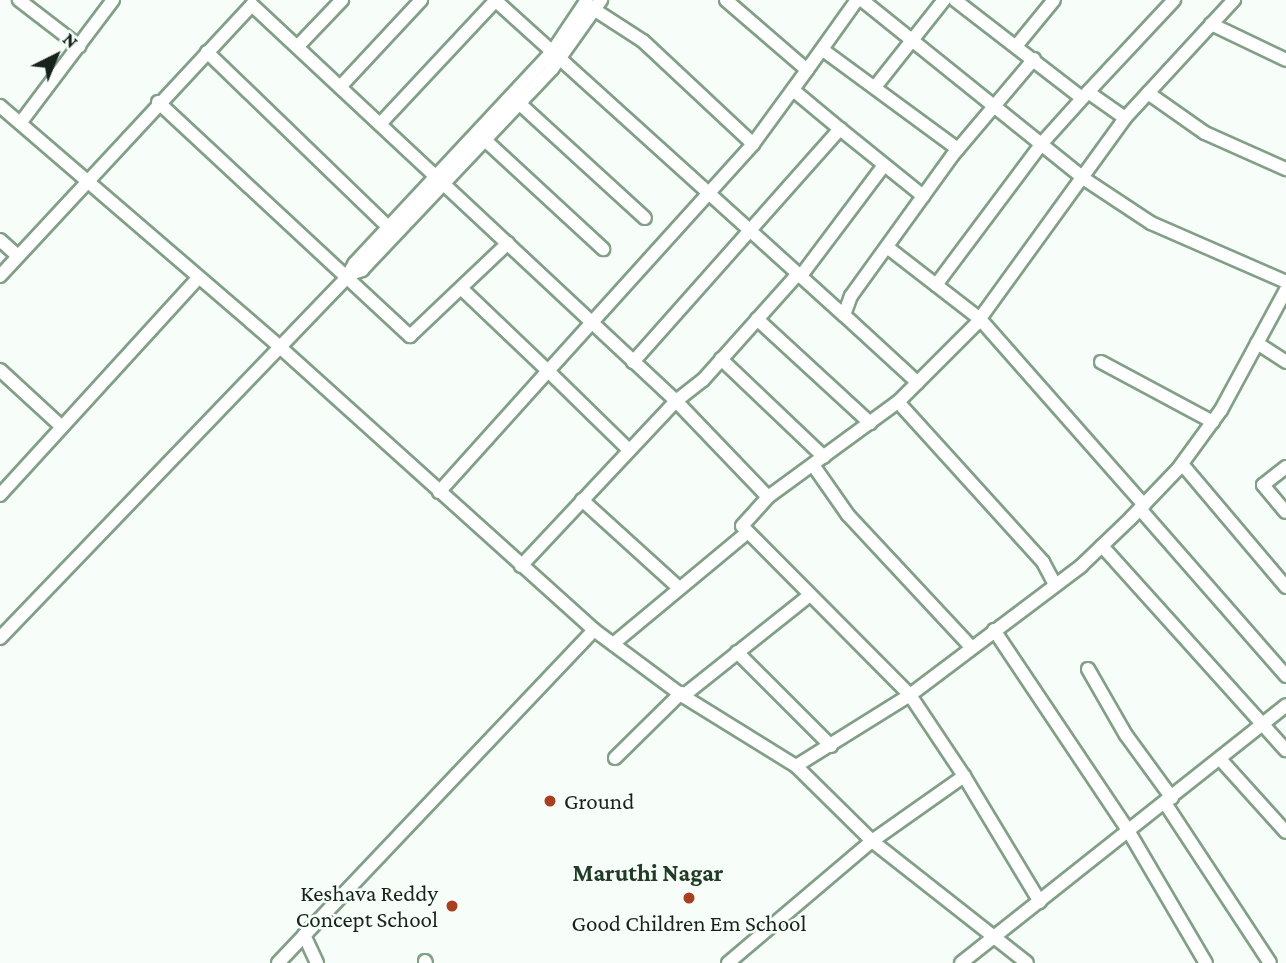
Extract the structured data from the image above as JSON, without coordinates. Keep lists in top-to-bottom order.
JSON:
{
  "districts": ["Maruthi Nagar"],
  "places": ["Ground", "Good Children Em School", "Keshava Reddy Concept School"],
  "north": "top right"
}
